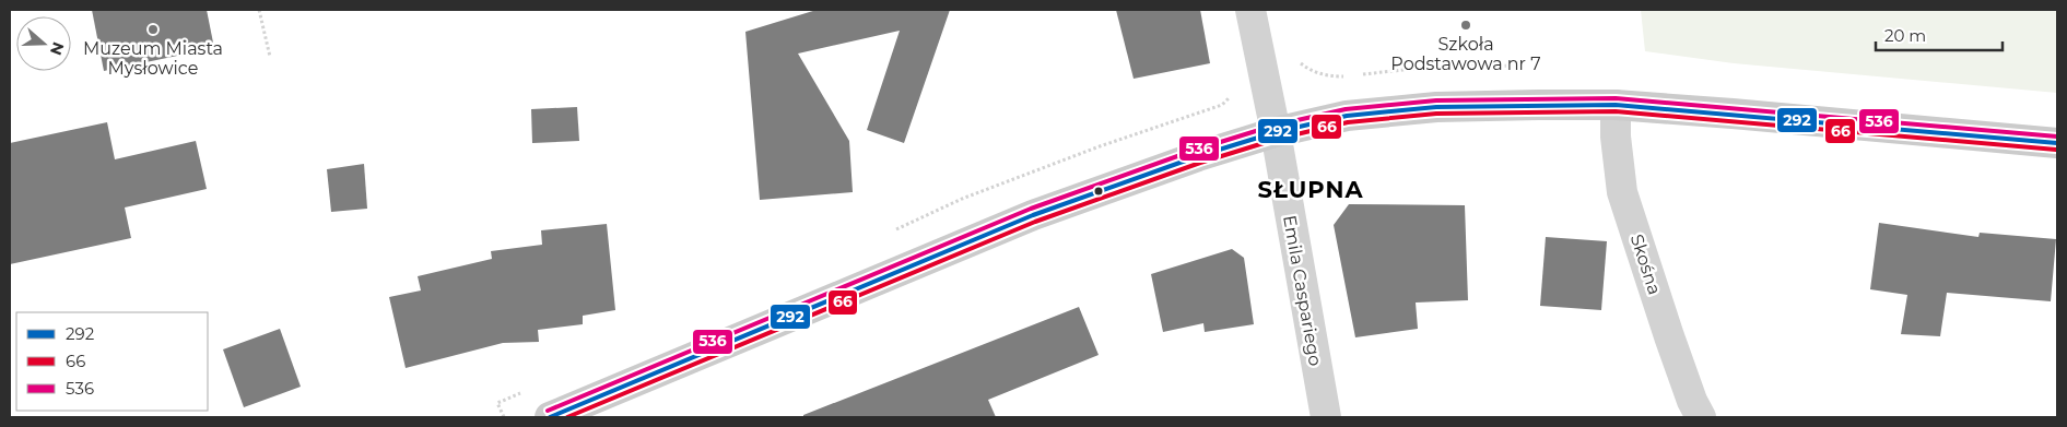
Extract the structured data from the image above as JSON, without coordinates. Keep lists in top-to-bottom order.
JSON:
{
  "streets": {
    "street": ["Skośna", "Emila Caspariego"]
  },
  "districts": ["SŁUPNA"],
  "places": ["Szkoła Podstawowa nr 7", "Muzeum Miasta Mysłowice"],
  "lines": ["transit line 536", "transit line 292", "transit line 66"],
  "legend": ["292", "66", "536"],
  "scale_bar": "20 m",
  "north": "right"
}
